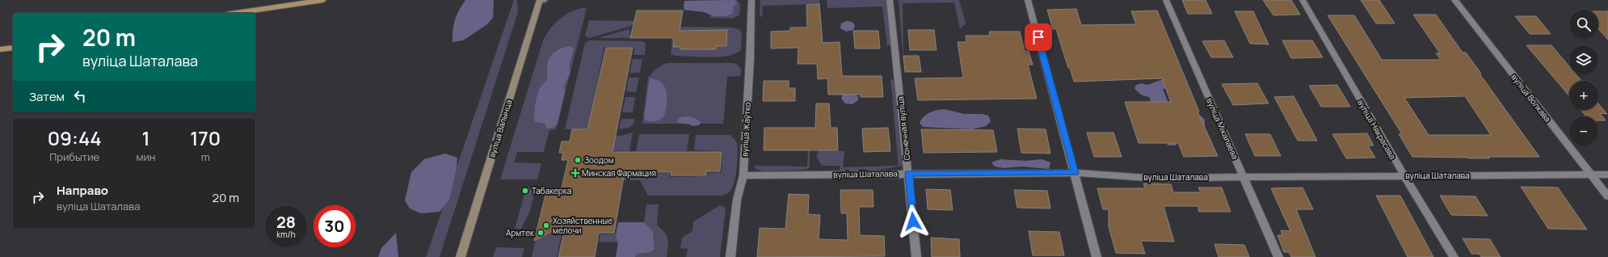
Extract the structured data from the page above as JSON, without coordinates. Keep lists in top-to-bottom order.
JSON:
{
  "streets": {
    "main road": ["вуліца Валынца"],
    "street": [
      "вуліца Волкава",
      "Сонечная вуліца",
      "вуліца Мікалаева",
      "вуліца Жаўтко",
      "вуліца Някрасава",
      "вуліца Шаталава"
    ]
  },
  "crossings": [
    ["вуліца Волкава", "вуліца Шаталава"],
    ["Сонечная вуліца", "вуліца Шаталава"],
    ["вуліца Мікалаева", "вуліца Шаталава"],
    ["вуліца Жаўтко", "вуліца Шаталава"],
    ["вуліца Някрасава", "вуліца Шаталава"]
  ],
  "places": {
    "other": [
      "Зоодом",
      "Табакерка",
      "Хозяйственные мелочи",
      "Армтек"
    ],
    "health": ["Минская Фармация"]
  },
  "page": {
    "map_buttons": ["+", "−"],
    "turn": ["20 m", "вуліца Шаталава"],
    "then": "Затем",
    "eta": [
      "09:44",
      "Прибытие",
      "1",
      "мин",
      "170",
      "m"
    ],
    "list": [
      {
        "name": "Направо",
        "note": "вуліца Шаталава",
        "value": "20 m"
      }
    ],
    "speed": "28 km/h",
    "limit": "30"
  }
}
